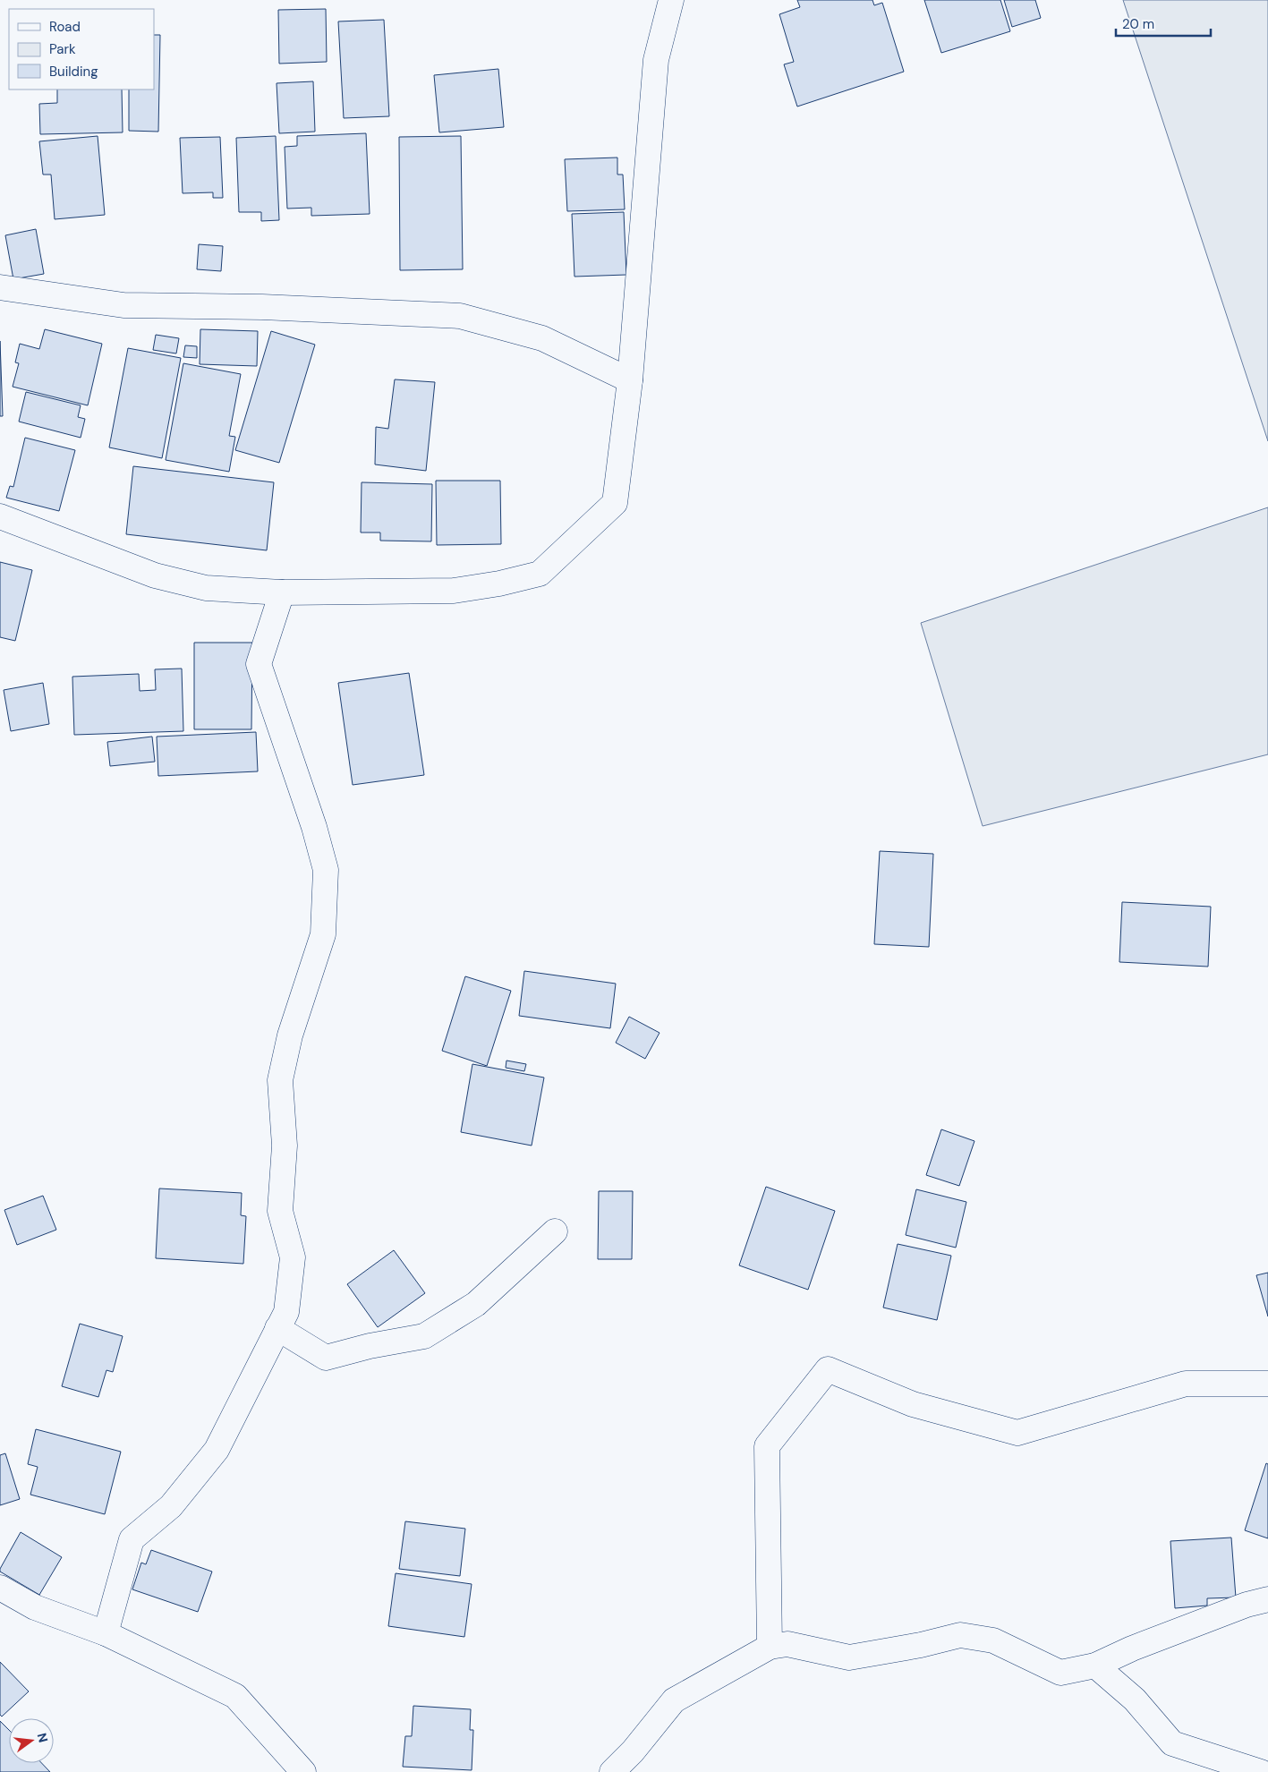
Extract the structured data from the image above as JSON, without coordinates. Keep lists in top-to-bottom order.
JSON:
{
  "legend": ["Road", "Park", "Building"],
  "scale_bar": "20 m",
  "north": "right"
}
